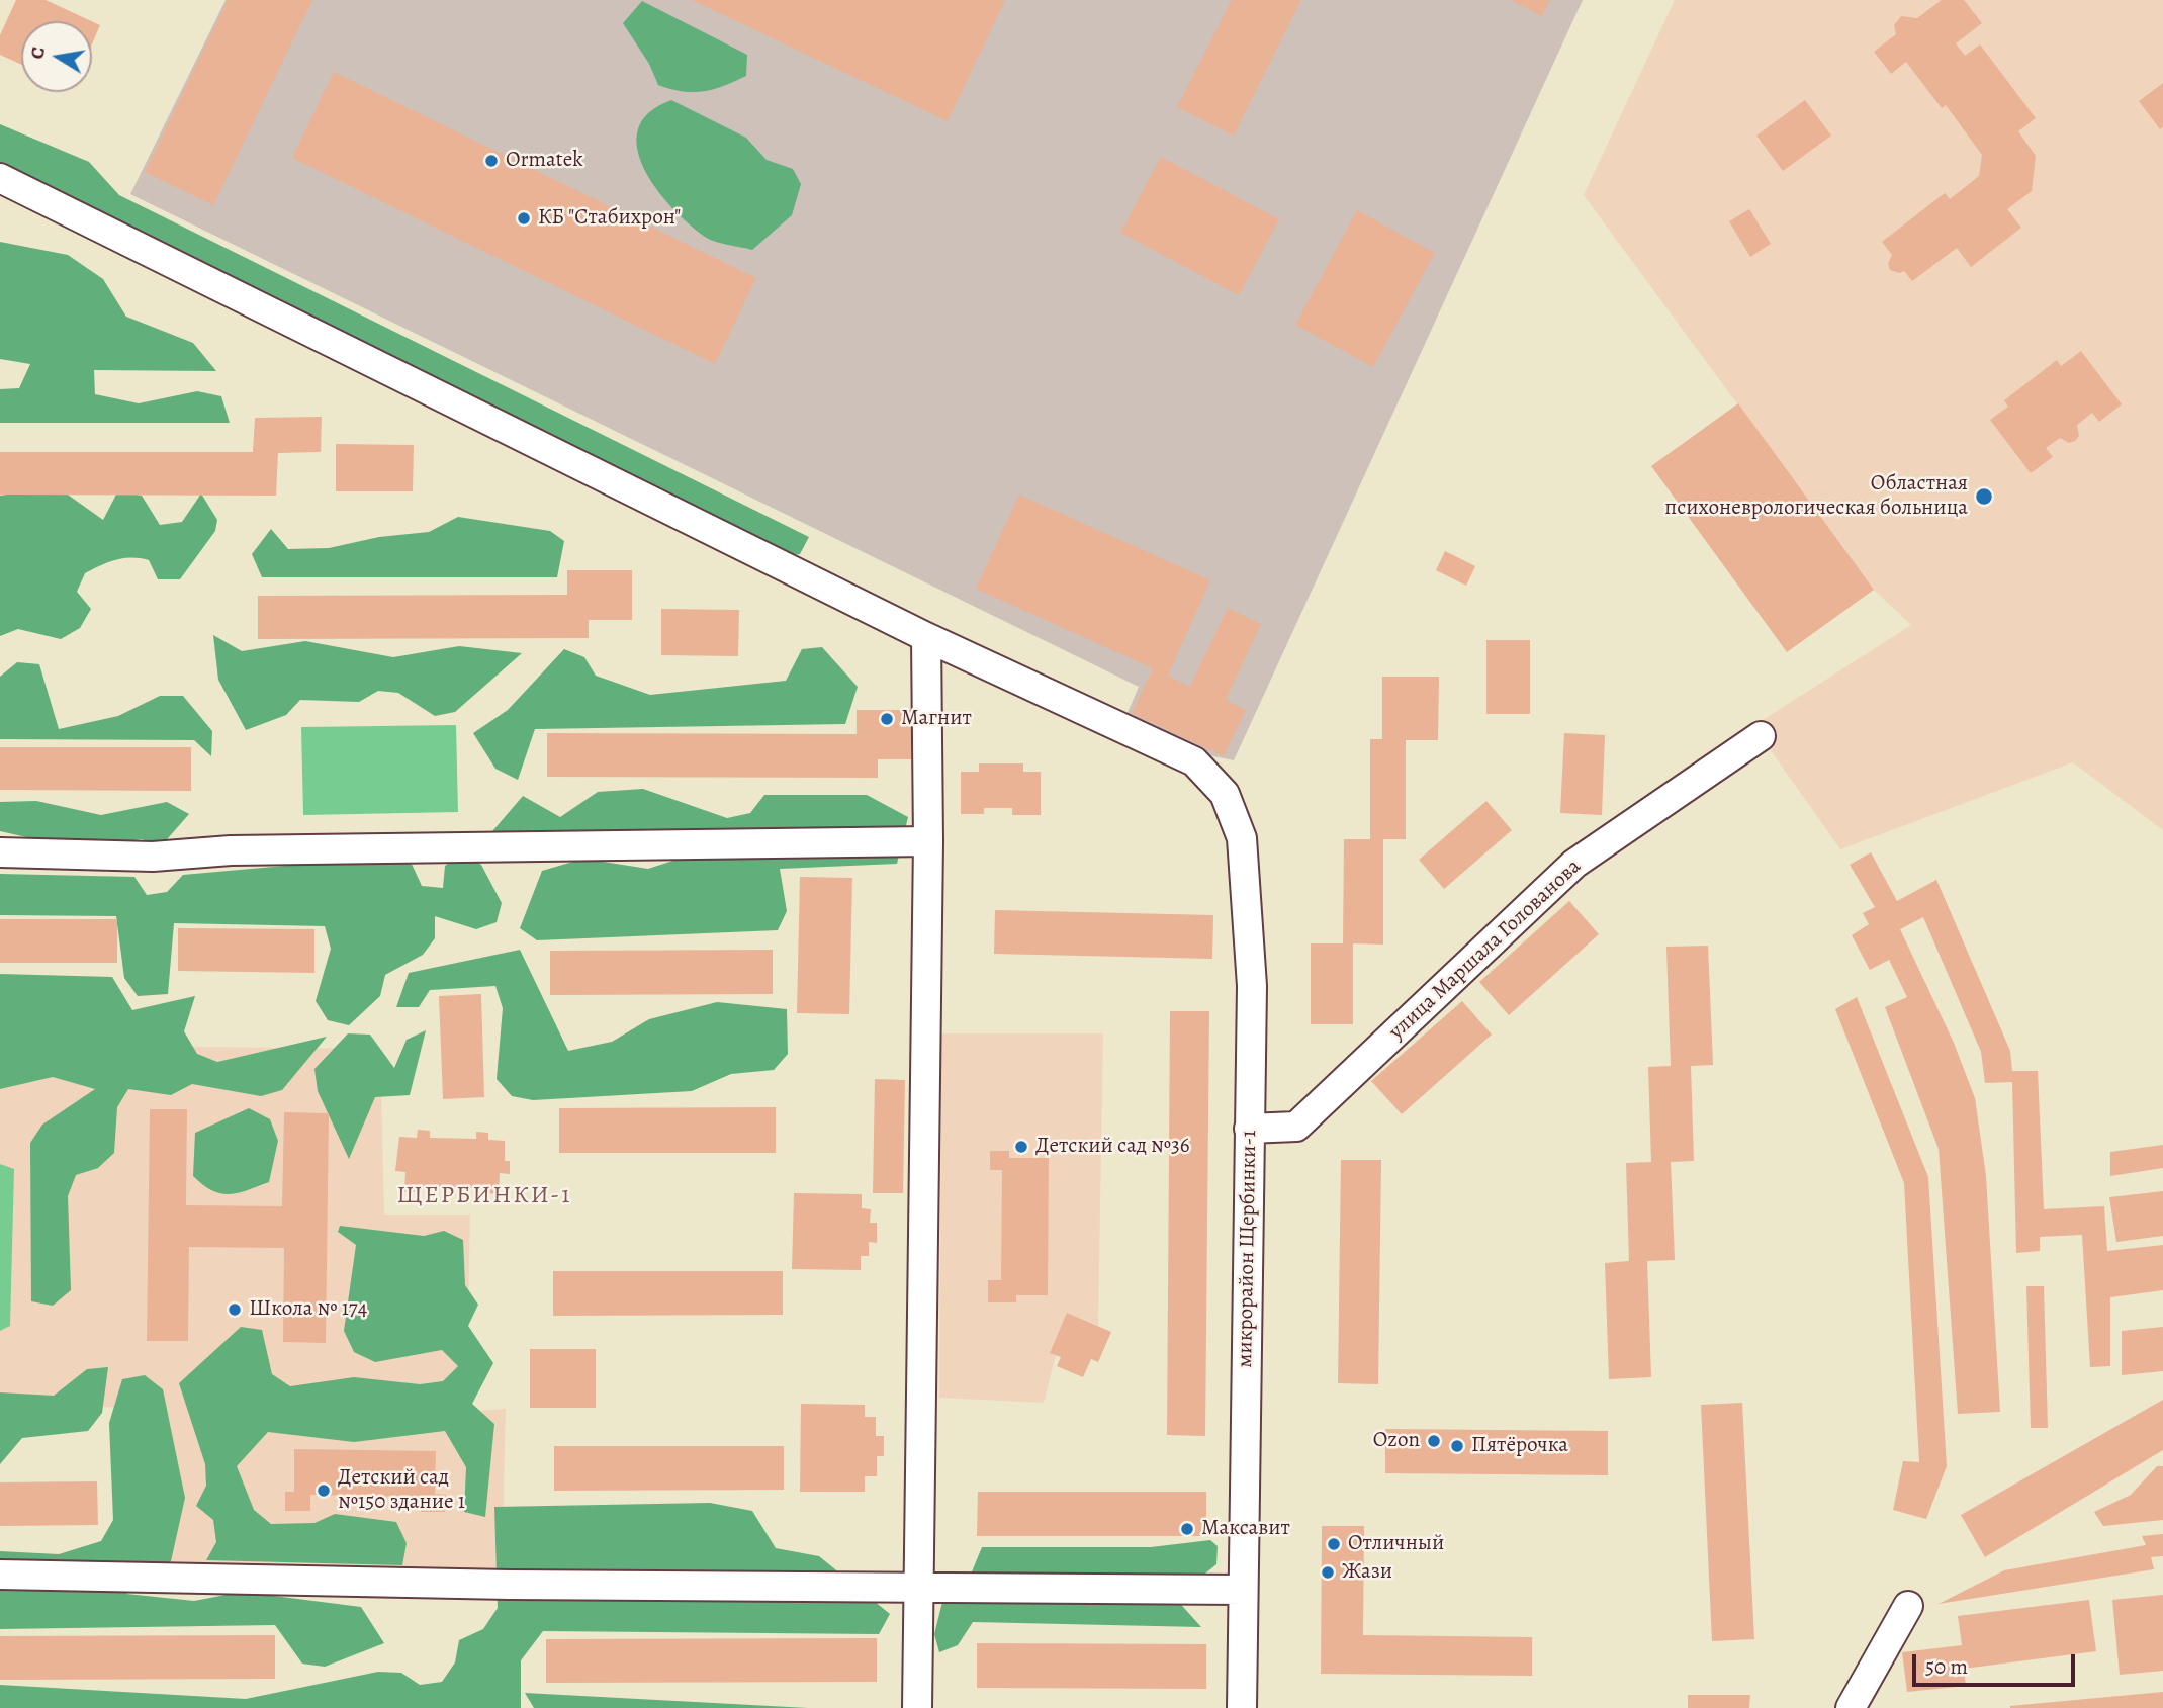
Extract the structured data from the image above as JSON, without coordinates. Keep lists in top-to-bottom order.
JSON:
{
  "streets": {
    "street": ["улица Маршала Голованова", "микрорайон Щербинки-1"]
  },
  "crossings": [
    ["улица Маршала Голованова", "микрорайон Щербинки-1"]
  ],
  "districts": ["ЩЕРБИНКИ-1"],
  "places": [
    "Ormatek",
    "КБ \"Стабихрон\"",
    "Областная психоневрологическая больница",
    "Магнит",
    "Детский сад №36",
    "Школа № 174",
    "Ozon",
    "Пятёрочка",
    "Детский сад №150 здание 1",
    "Максавит",
    "Отличный",
    "Жази"
  ],
  "scale_bar": "50 m",
  "north": "left"
}
